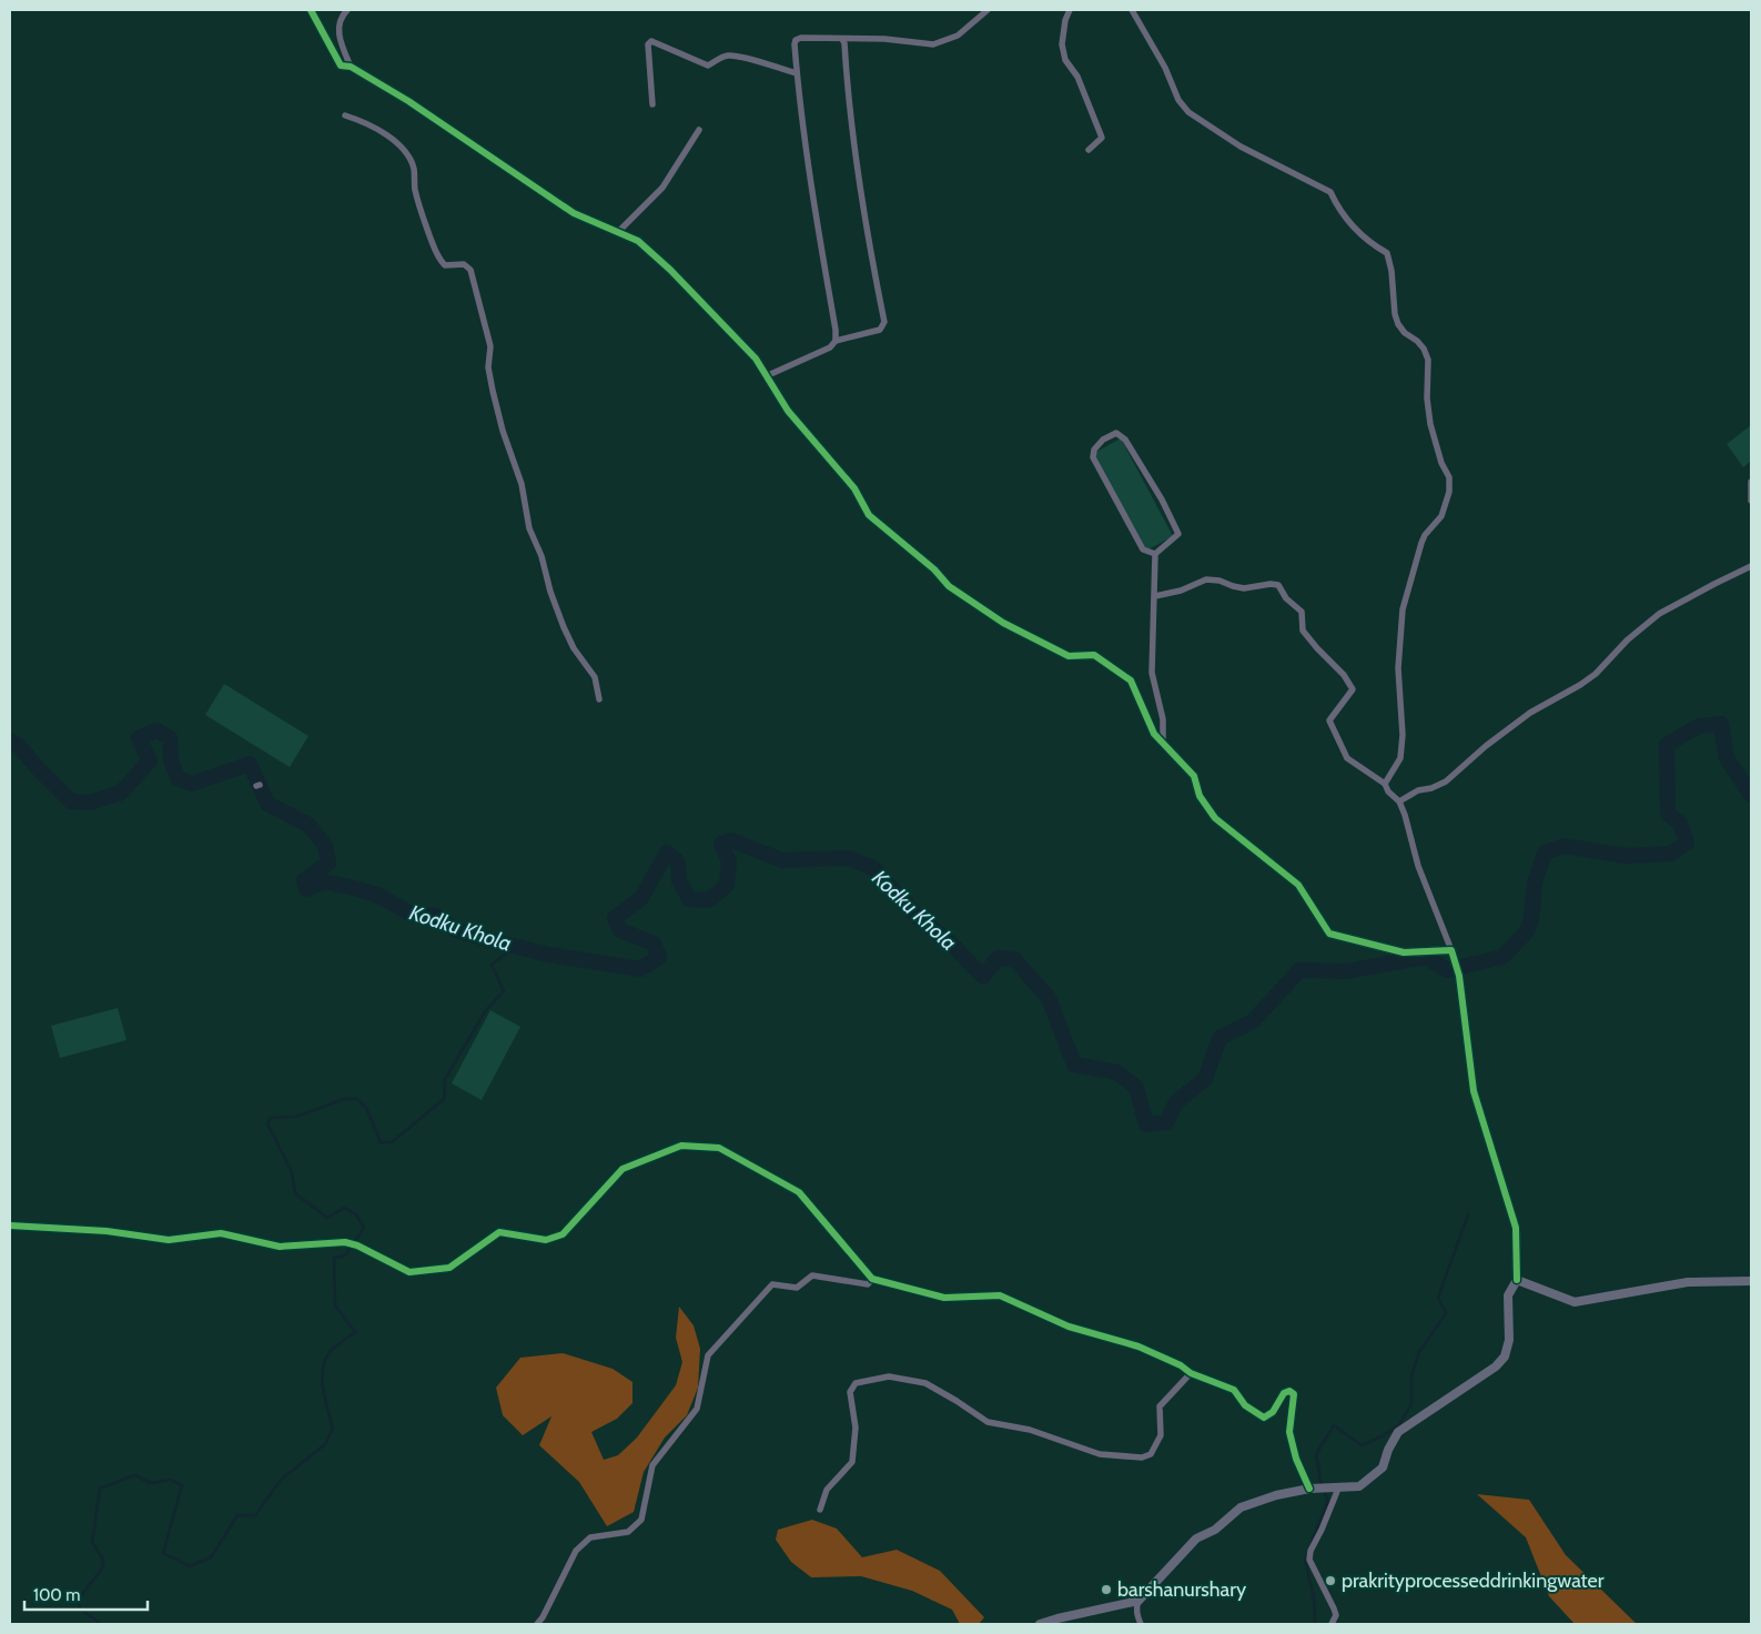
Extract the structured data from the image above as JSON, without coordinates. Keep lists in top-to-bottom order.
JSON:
{
  "water": ["Kodku Khola"],
  "places": ["prakrityprocesseddrinkingwater", "barshanurshary"],
  "scale_bar": "100 m"
}
